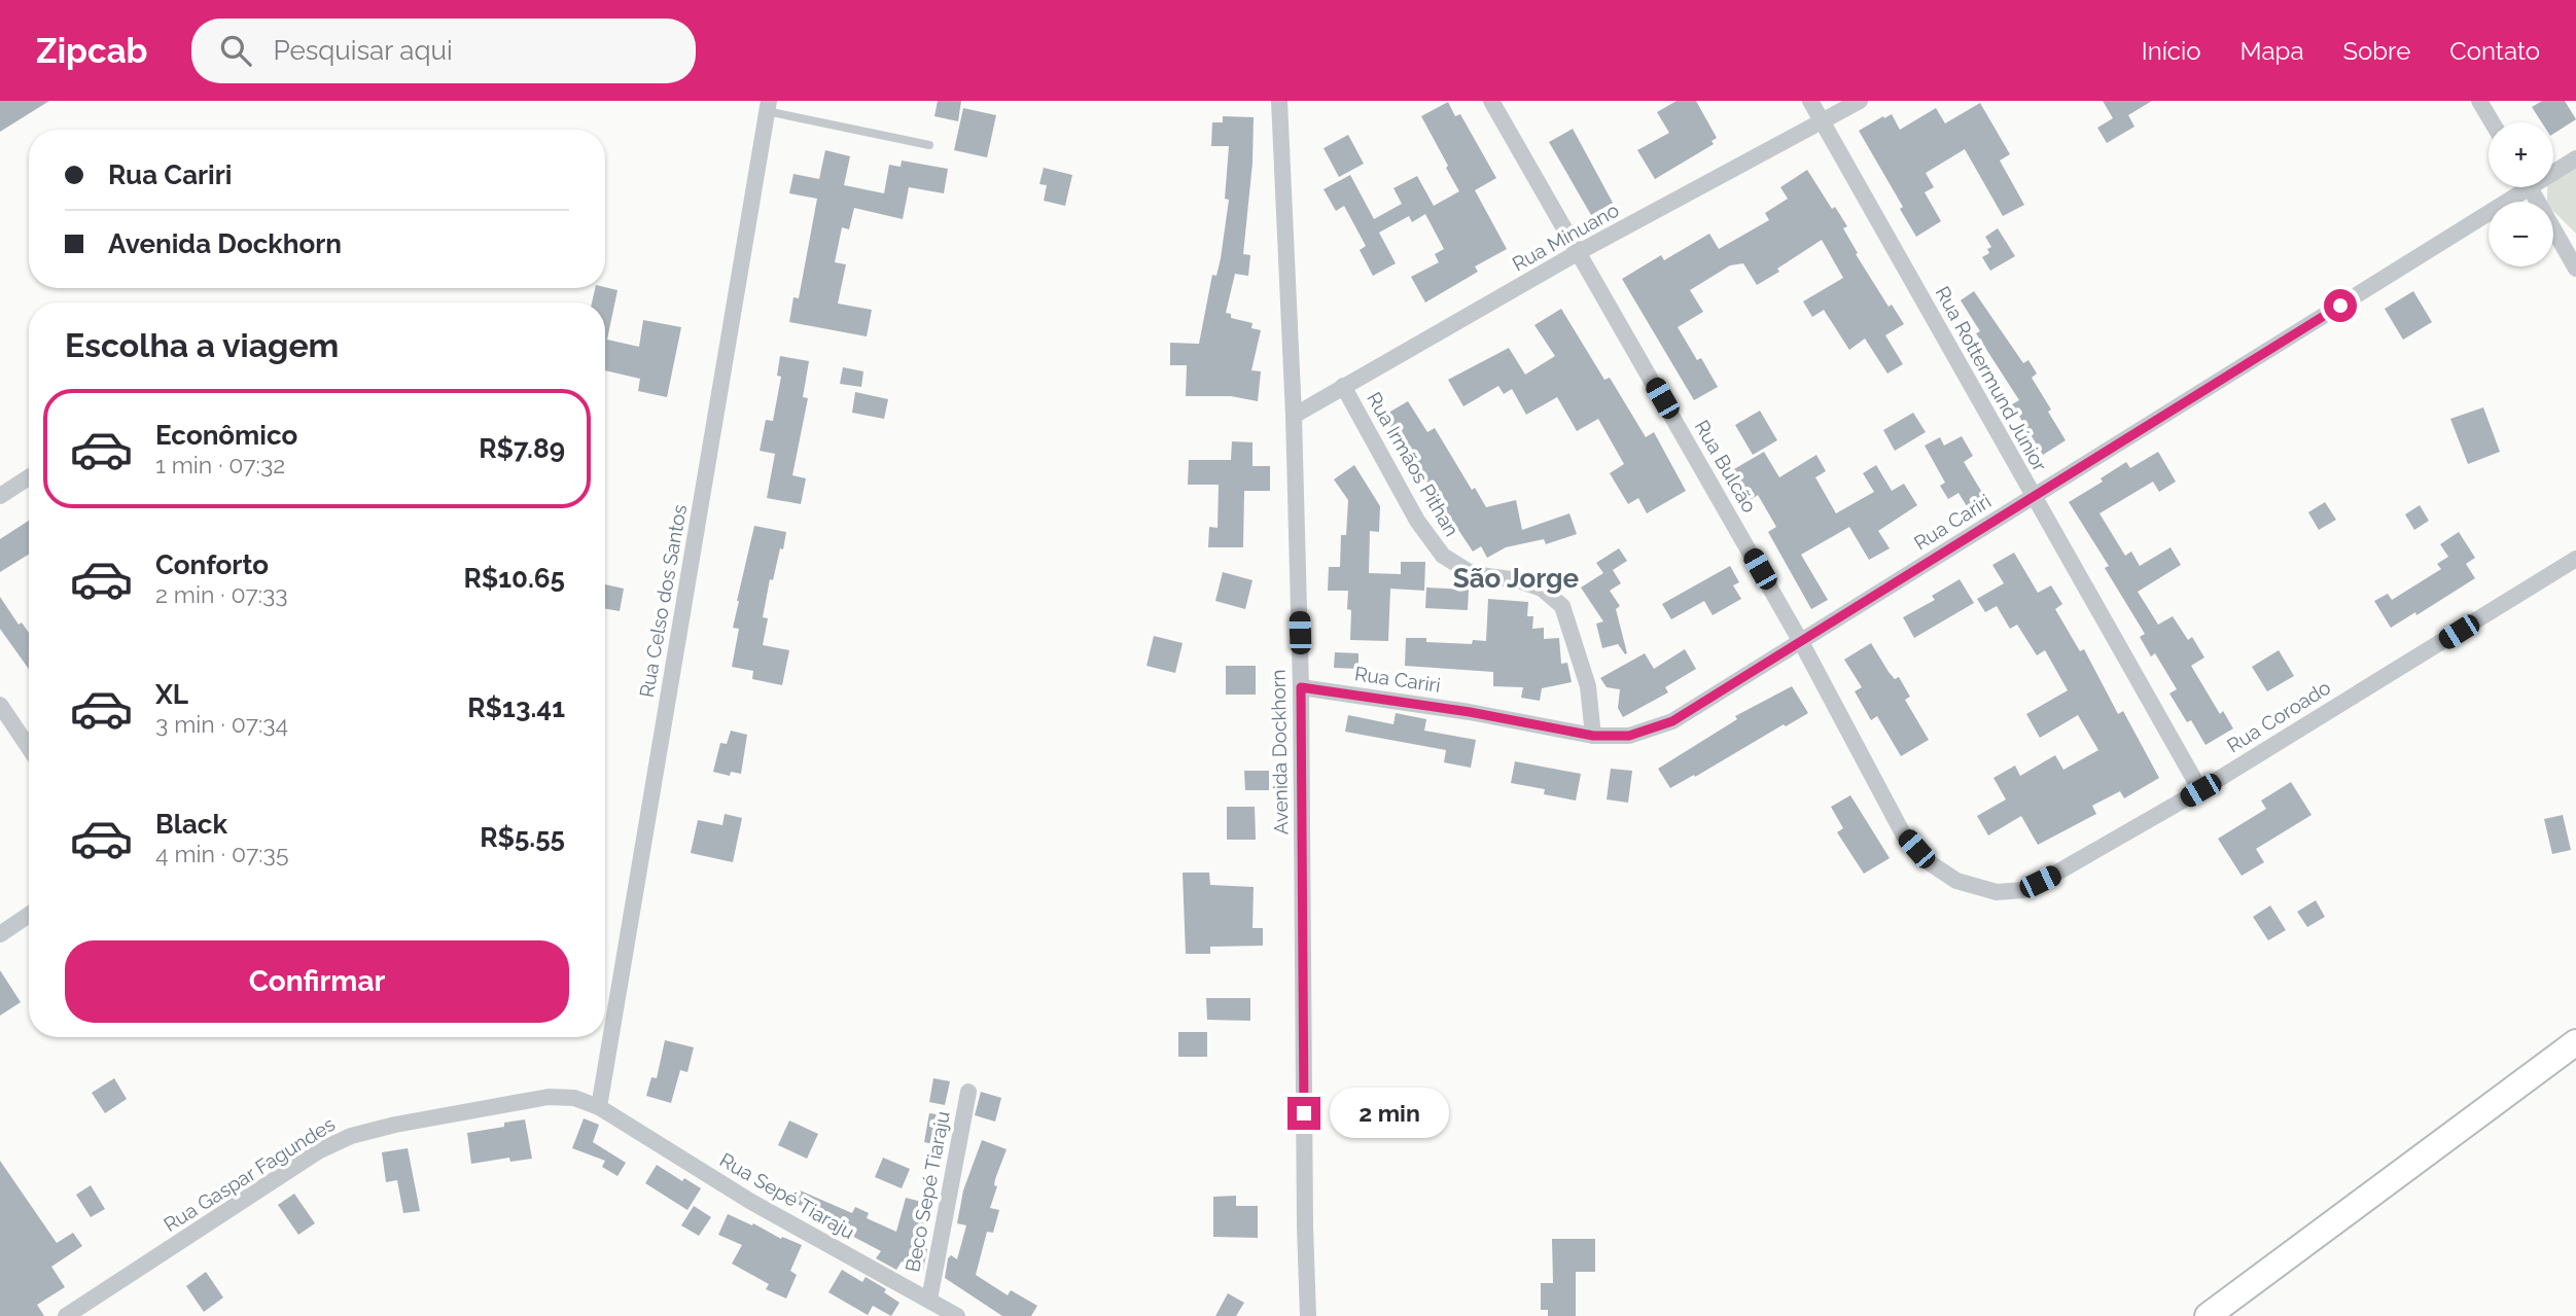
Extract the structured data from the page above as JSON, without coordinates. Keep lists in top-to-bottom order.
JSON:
{
  "streets": {
    "street": [
      "Rua Minuano",
      "Rua Rottermund Júnior",
      "Rua Irmãos Pithan",
      "Rua Bulcão",
      "Rua Cariri",
      "Rua Celso dos Santos",
      "Rua Coroado",
      "Avenida Dockhorn",
      "Rua Gaspar Fagundes",
      "Beco Sepé Tiaraju",
      "Rua Sepé Tiaraju"
    ]
  },
  "crossings": [
    ["Rua Minuano", "Rua Rottermund Júnior"],
    ["Rua Minuano", "Rua Irmãos Pithan"],
    ["Rua Minuano", "Rua Bulcão"],
    ["Rua Minuano", "Avenida Dockhorn"],
    ["Rua Rottermund Júnior", "Rua Cariri"],
    ["Rua Rottermund Júnior", "Rua Coroado"],
    ["Rua Irmãos Pithan", "Rua Cariri"],
    ["Rua Bulcão", "Rua Cariri"],
    ["Rua Bulcão", "Rua Coroado"],
    ["Rua Cariri", "Avenida Dockhorn"],
    ["Rua Celso dos Santos", "Rua Gaspar Fagundes"],
    ["Rua Celso dos Santos", "Rua Sepé Tiaraju"],
    ["Rua Gaspar Fagundes", "Rua Sepé Tiaraju"],
    ["Beco Sepé Tiaraju", "Rua Sepé Tiaraju"]
  ],
  "districts": ["São Jorge"],
  "page": {
    "header": "Zipcab",
    "search": "Pesquisar aqui",
    "nav": [
      "Início",
      "Mapa",
      "Sobre",
      "Contato"
    ],
    "map_buttons": ["+", "−"],
    "banner": ["Rua Cariri", "Avenida Dockhorn"],
    "heading": "Escolha a viagem",
    "list": [
      {
        "name": "Econômico",
        "note": "1 min · 07:32",
        "value": "R$7.89"
      },
      {
        "name": "Conforto",
        "note": "2 min · 07:33",
        "value": "R$10.65"
      },
      {
        "name": "XL",
        "note": "3 min · 07:34",
        "value": "R$13.41"
      },
      {
        "name": "Black",
        "note": "4 min · 07:35",
        "value": "R$5.55"
      }
    ],
    "buttons": "Confirmar",
    "bubble": "2 min"
  }
}
